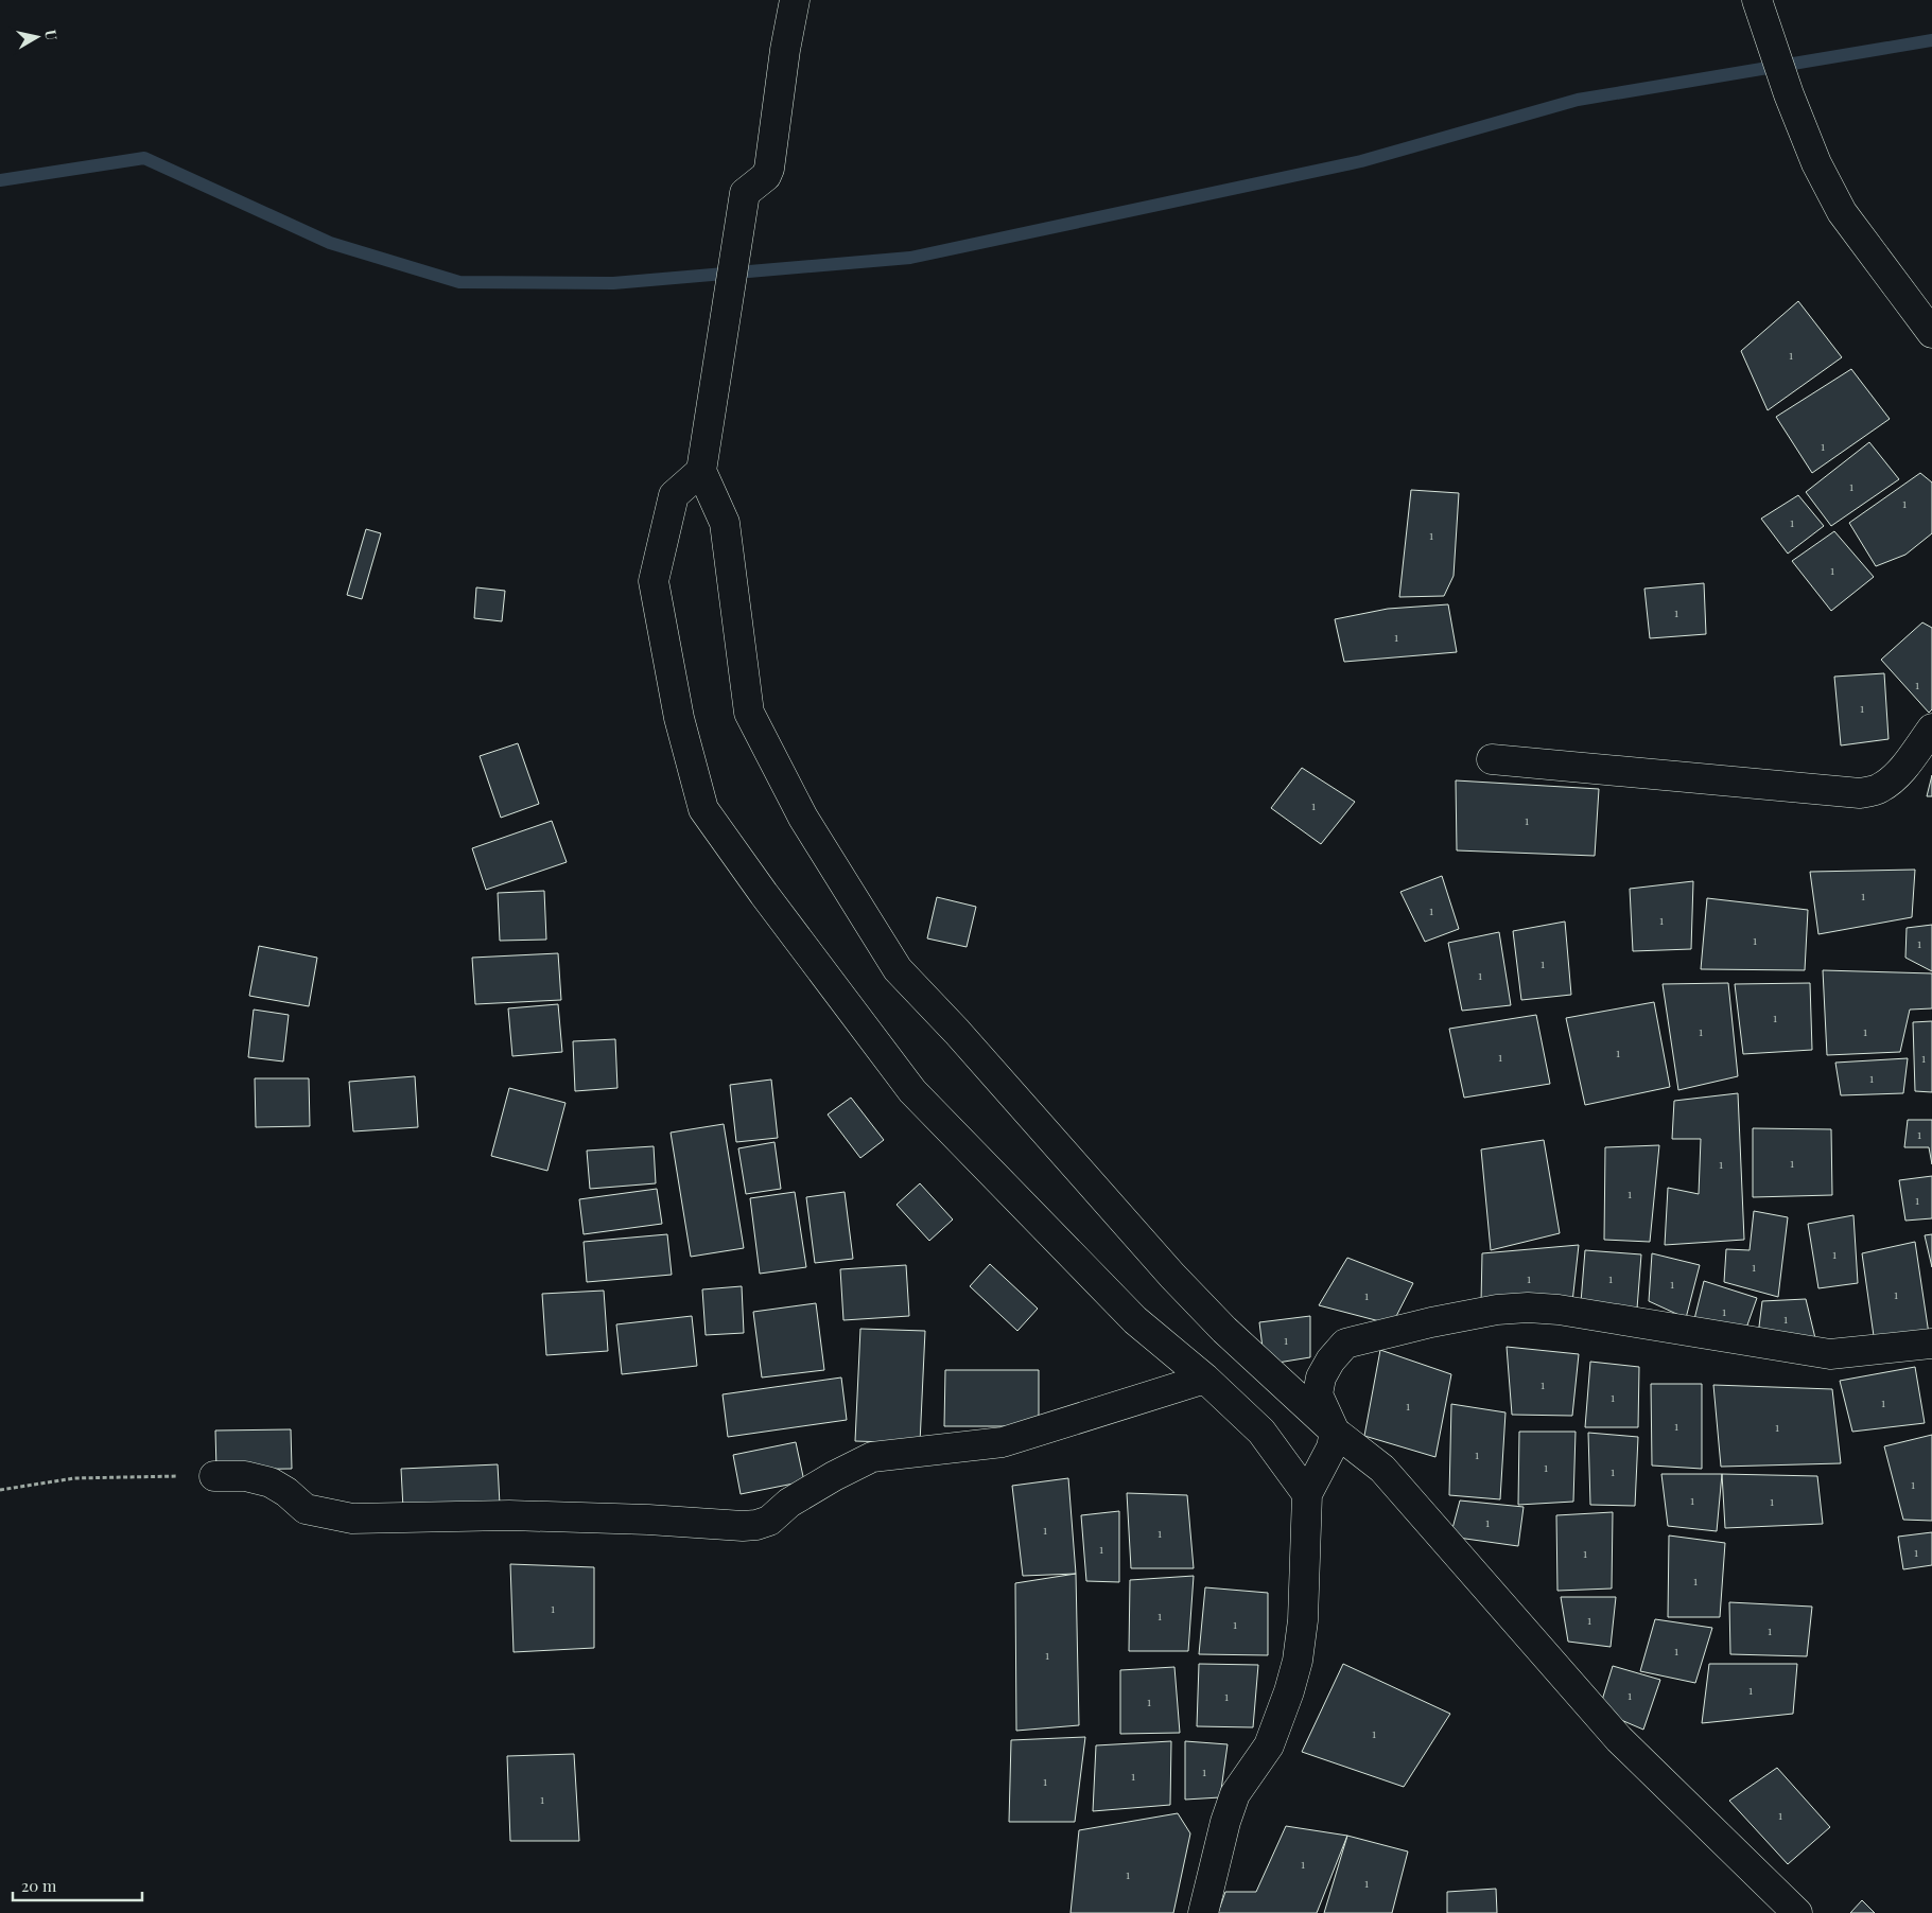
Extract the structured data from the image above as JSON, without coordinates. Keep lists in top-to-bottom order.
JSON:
{
  "house_numbers": [
    "1",
    "1",
    "1",
    "1",
    "1",
    "1",
    "1",
    "1",
    "1",
    "1",
    "1",
    "1",
    "1",
    "1",
    "1",
    "1",
    "1",
    "1",
    "1",
    "1",
    "1",
    "1",
    "1",
    "1",
    "1",
    "1",
    "1",
    "1",
    "1",
    "1",
    "1",
    "1",
    "1",
    "1",
    "1",
    "1",
    "1",
    "1",
    "1",
    "1",
    "1",
    "1",
    "1",
    "1",
    "1",
    "1",
    "1",
    "1",
    "1",
    "1",
    "1",
    "1",
    "1",
    "1",
    "1",
    "1",
    "1",
    "1",
    "1",
    "1",
    "1",
    "1",
    "1",
    "1",
    "1",
    "1",
    "1",
    "1",
    "1",
    "1",
    "1",
    "1",
    "1",
    "1",
    "1",
    "1",
    "1",
    "1",
    "1",
    "1",
    "1"
  ],
  "scale_bar": "20 m",
  "north": "right"
}
